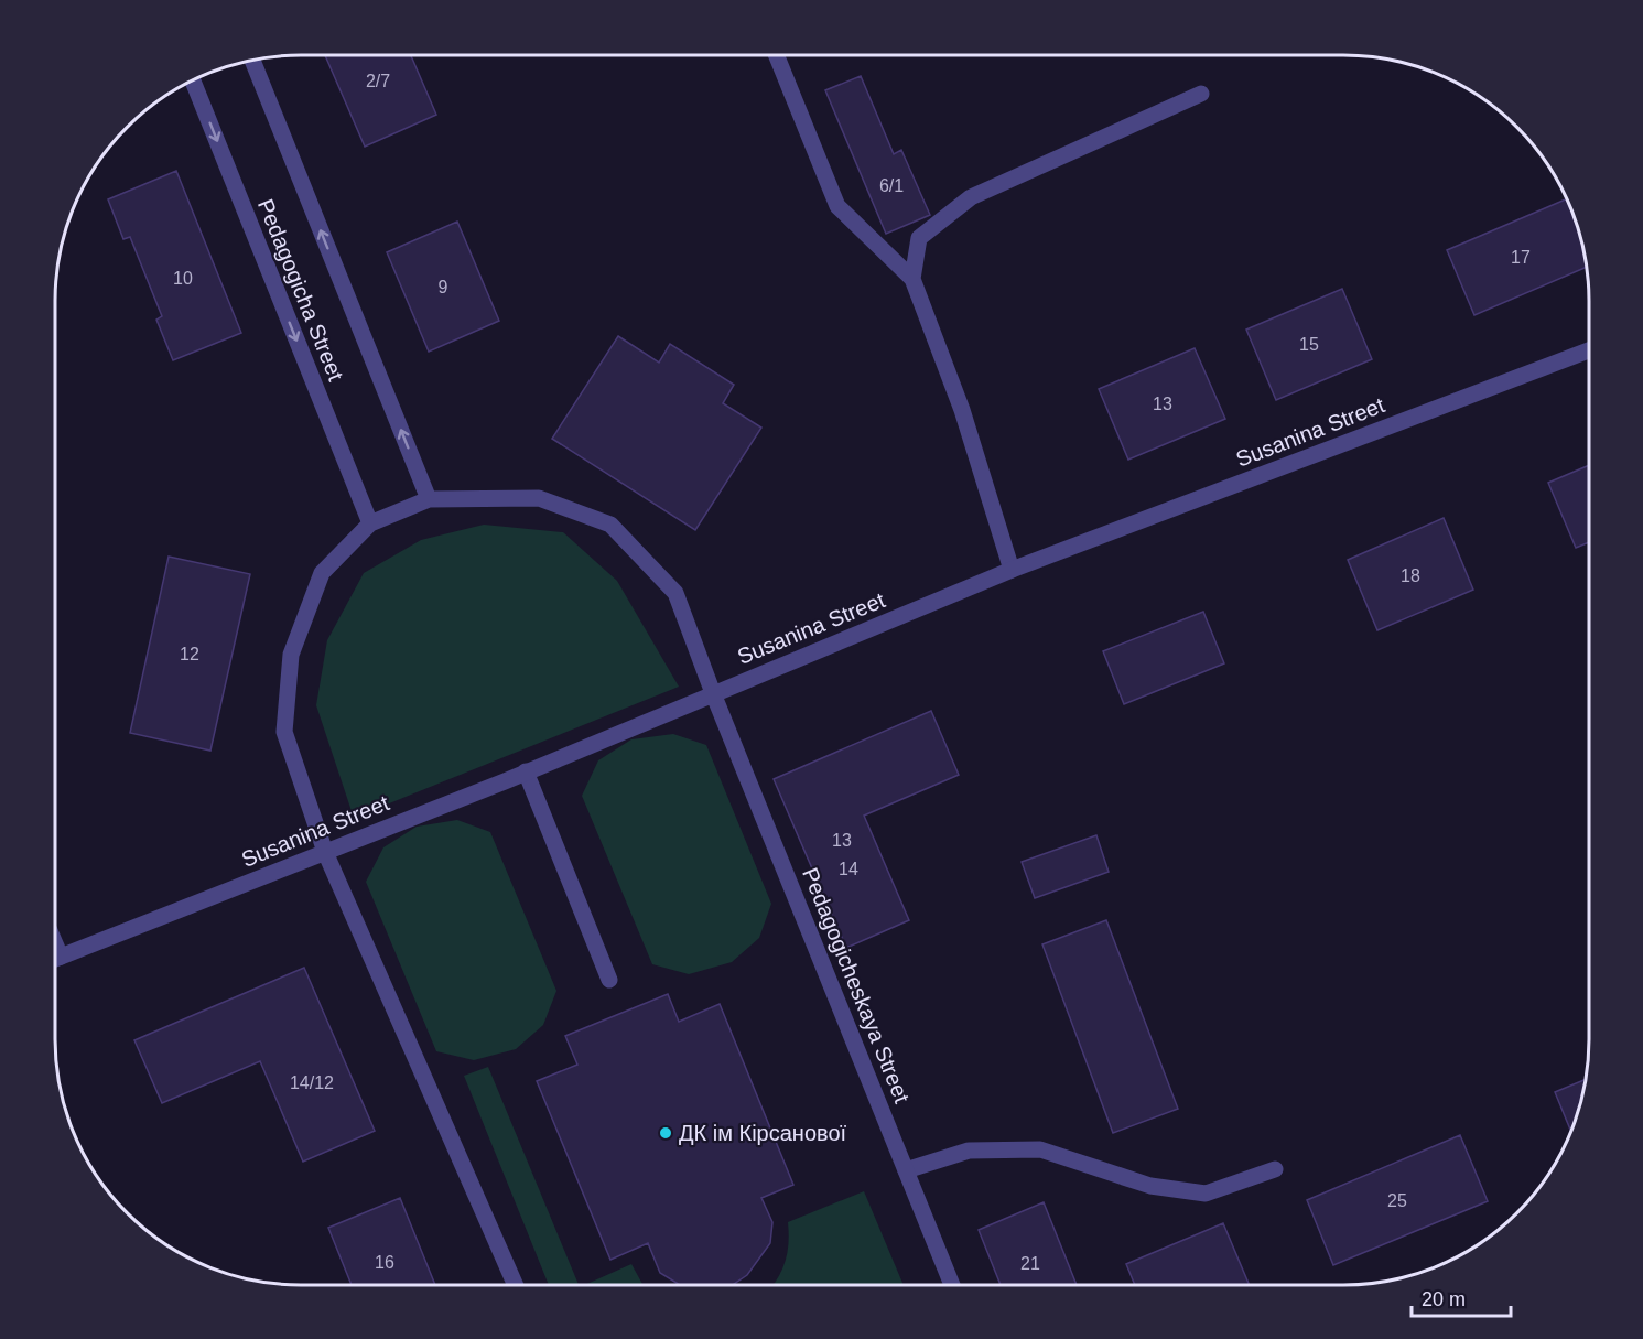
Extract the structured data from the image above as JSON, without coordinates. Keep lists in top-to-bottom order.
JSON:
{
  "streets": {
    "street": ["Pedagogicha Street", "Susanina Street", "Pedagogicheskaya Street"]
  },
  "crossings": [
    ["Susanina Street", "Pedagogicheskaya Street"]
  ],
  "places": ["ДК ім Кірсанової"],
  "house_numbers": [
    "2/7",
    "6/1",
    "17",
    "10",
    "9",
    "15",
    "13",
    "18",
    "12",
    "13",
    "14",
    "14/12",
    "25",
    "16",
    "21"
  ],
  "scale_bar": "20 m"
}
